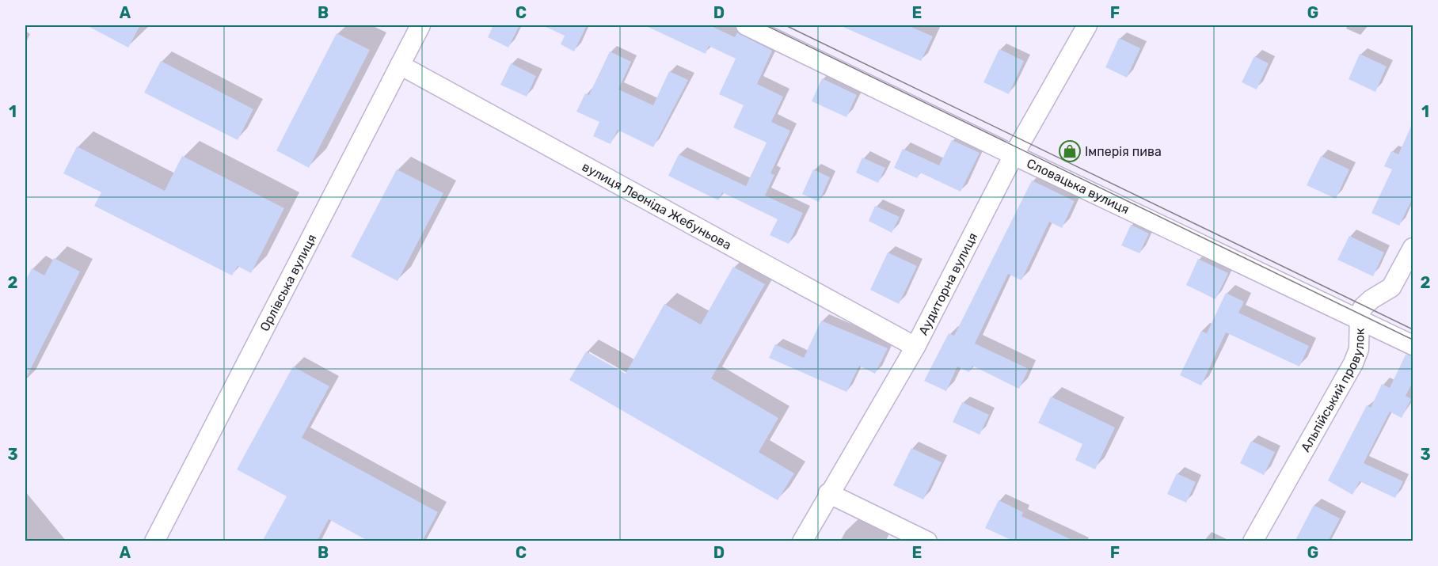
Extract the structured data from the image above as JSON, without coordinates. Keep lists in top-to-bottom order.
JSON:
{
  "streets": {
    "street": [
      "Словацька вулиця",
      "вулиця Леоніда Жебуньова",
      "Орлівська вулиця",
      "Аудиторна вулиця",
      "Альпійський провулок"
    ]
  },
  "crossings": [
    ["Словацька вулиця", "Аудиторна вулиця"],
    ["Словацька вулиця", "Альпійський провулок"],
    ["вулиця Леоніда Жебуньова", "Орлівська вулиця"],
    ["вулиця Леоніда Жебуньова", "Аудиторна вулиця"]
  ],
  "places": {
    "shop": ["Імперія пива"]
  },
  "grid": {
    "columns": [
      "A",
      "B",
      "C",
      "D",
      "E",
      "F",
      "G"
    ],
    "rows": ["1", "2", "3"]
  }
}
